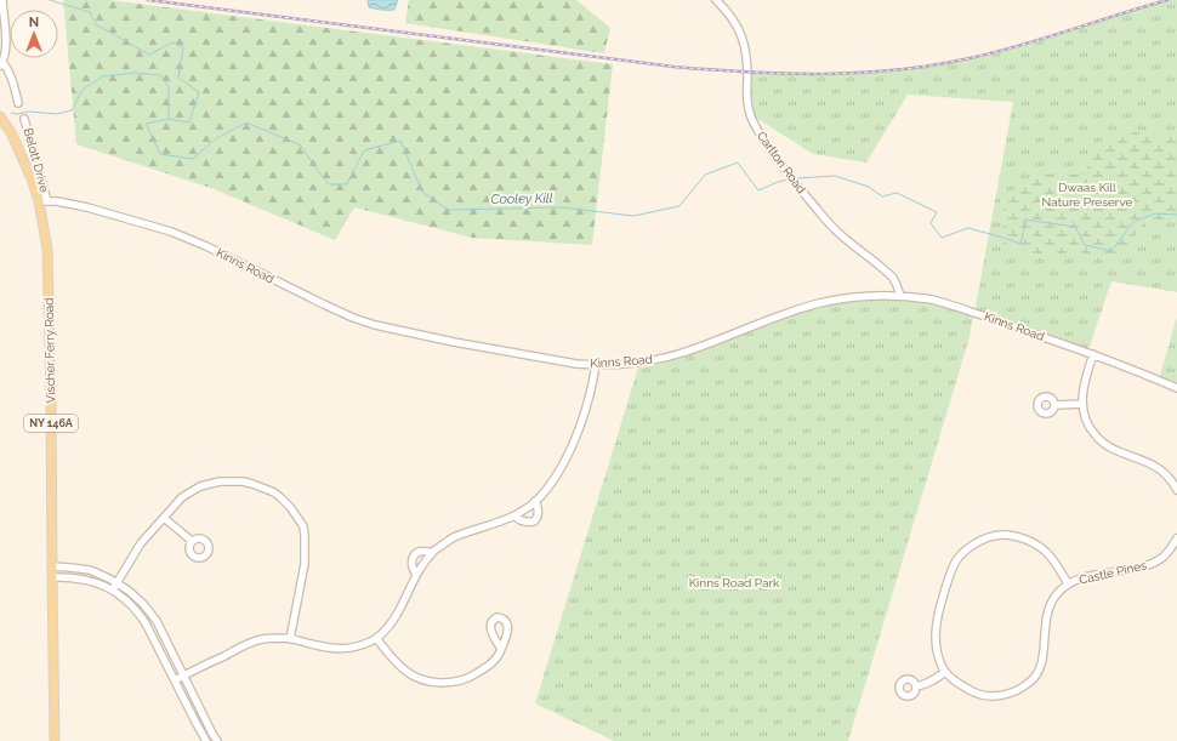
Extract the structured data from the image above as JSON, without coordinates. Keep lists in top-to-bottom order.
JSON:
{
  "streets": {
    "main road": ["Vischer Ferry Road", "NY 146A"],
    "street": [
      "Belott Drive",
      "Carlton Road",
      "Kinns Road",
      "Castle Pines"
    ]
  },
  "crossings": [
    ["Belott Drive", "Kinns Road"],
    ["Belott Drive", "Vischer Ferry Road"],
    ["Carlton Road", "Kinns Road"],
    ["Kinns Road", "Vischer Ferry Road"]
  ],
  "water": ["Cooley Kill"],
  "parks": ["Dwaas Kill Nature Preserve", "Kinns Road Park"],
  "north": "top"
}
